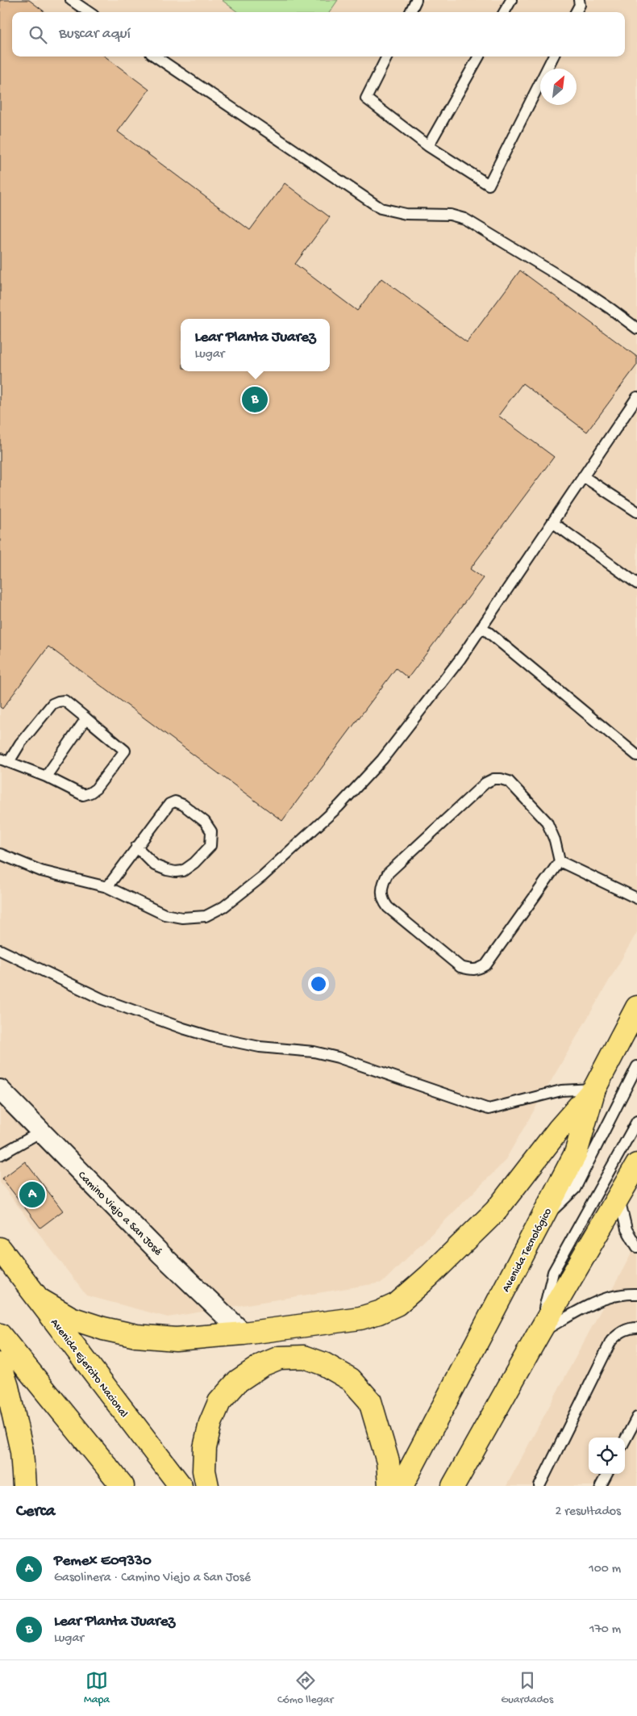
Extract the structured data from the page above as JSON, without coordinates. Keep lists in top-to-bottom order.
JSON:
{
  "streets": {
    "main road": ["Avenida Tecnológico", "Avenida Ejercito Nacional"],
    "street": ["Camino Viejo a San José"]
  },
  "north": "top right",
  "page": {
    "search": "Buscar aquí",
    "popup": ["Lear Planta Juarez", "Lugar"],
    "pins": ["B", "A"],
    "heading": ["Cerca", "2 resultados"],
    "list": [
      {
        "mark": "A",
        "name": "Pemex E09330",
        "note": "Gasolinera · Camino Viejo a San José",
        "value": "100 m"
      },
      {
        "mark": "B",
        "name": "Lear Planta Juarez",
        "note": "Lugar",
        "value": "170 m"
      }
    ],
    "nav": ["Mapa", "Cómo llegar", "Guardados"]
  }
}
